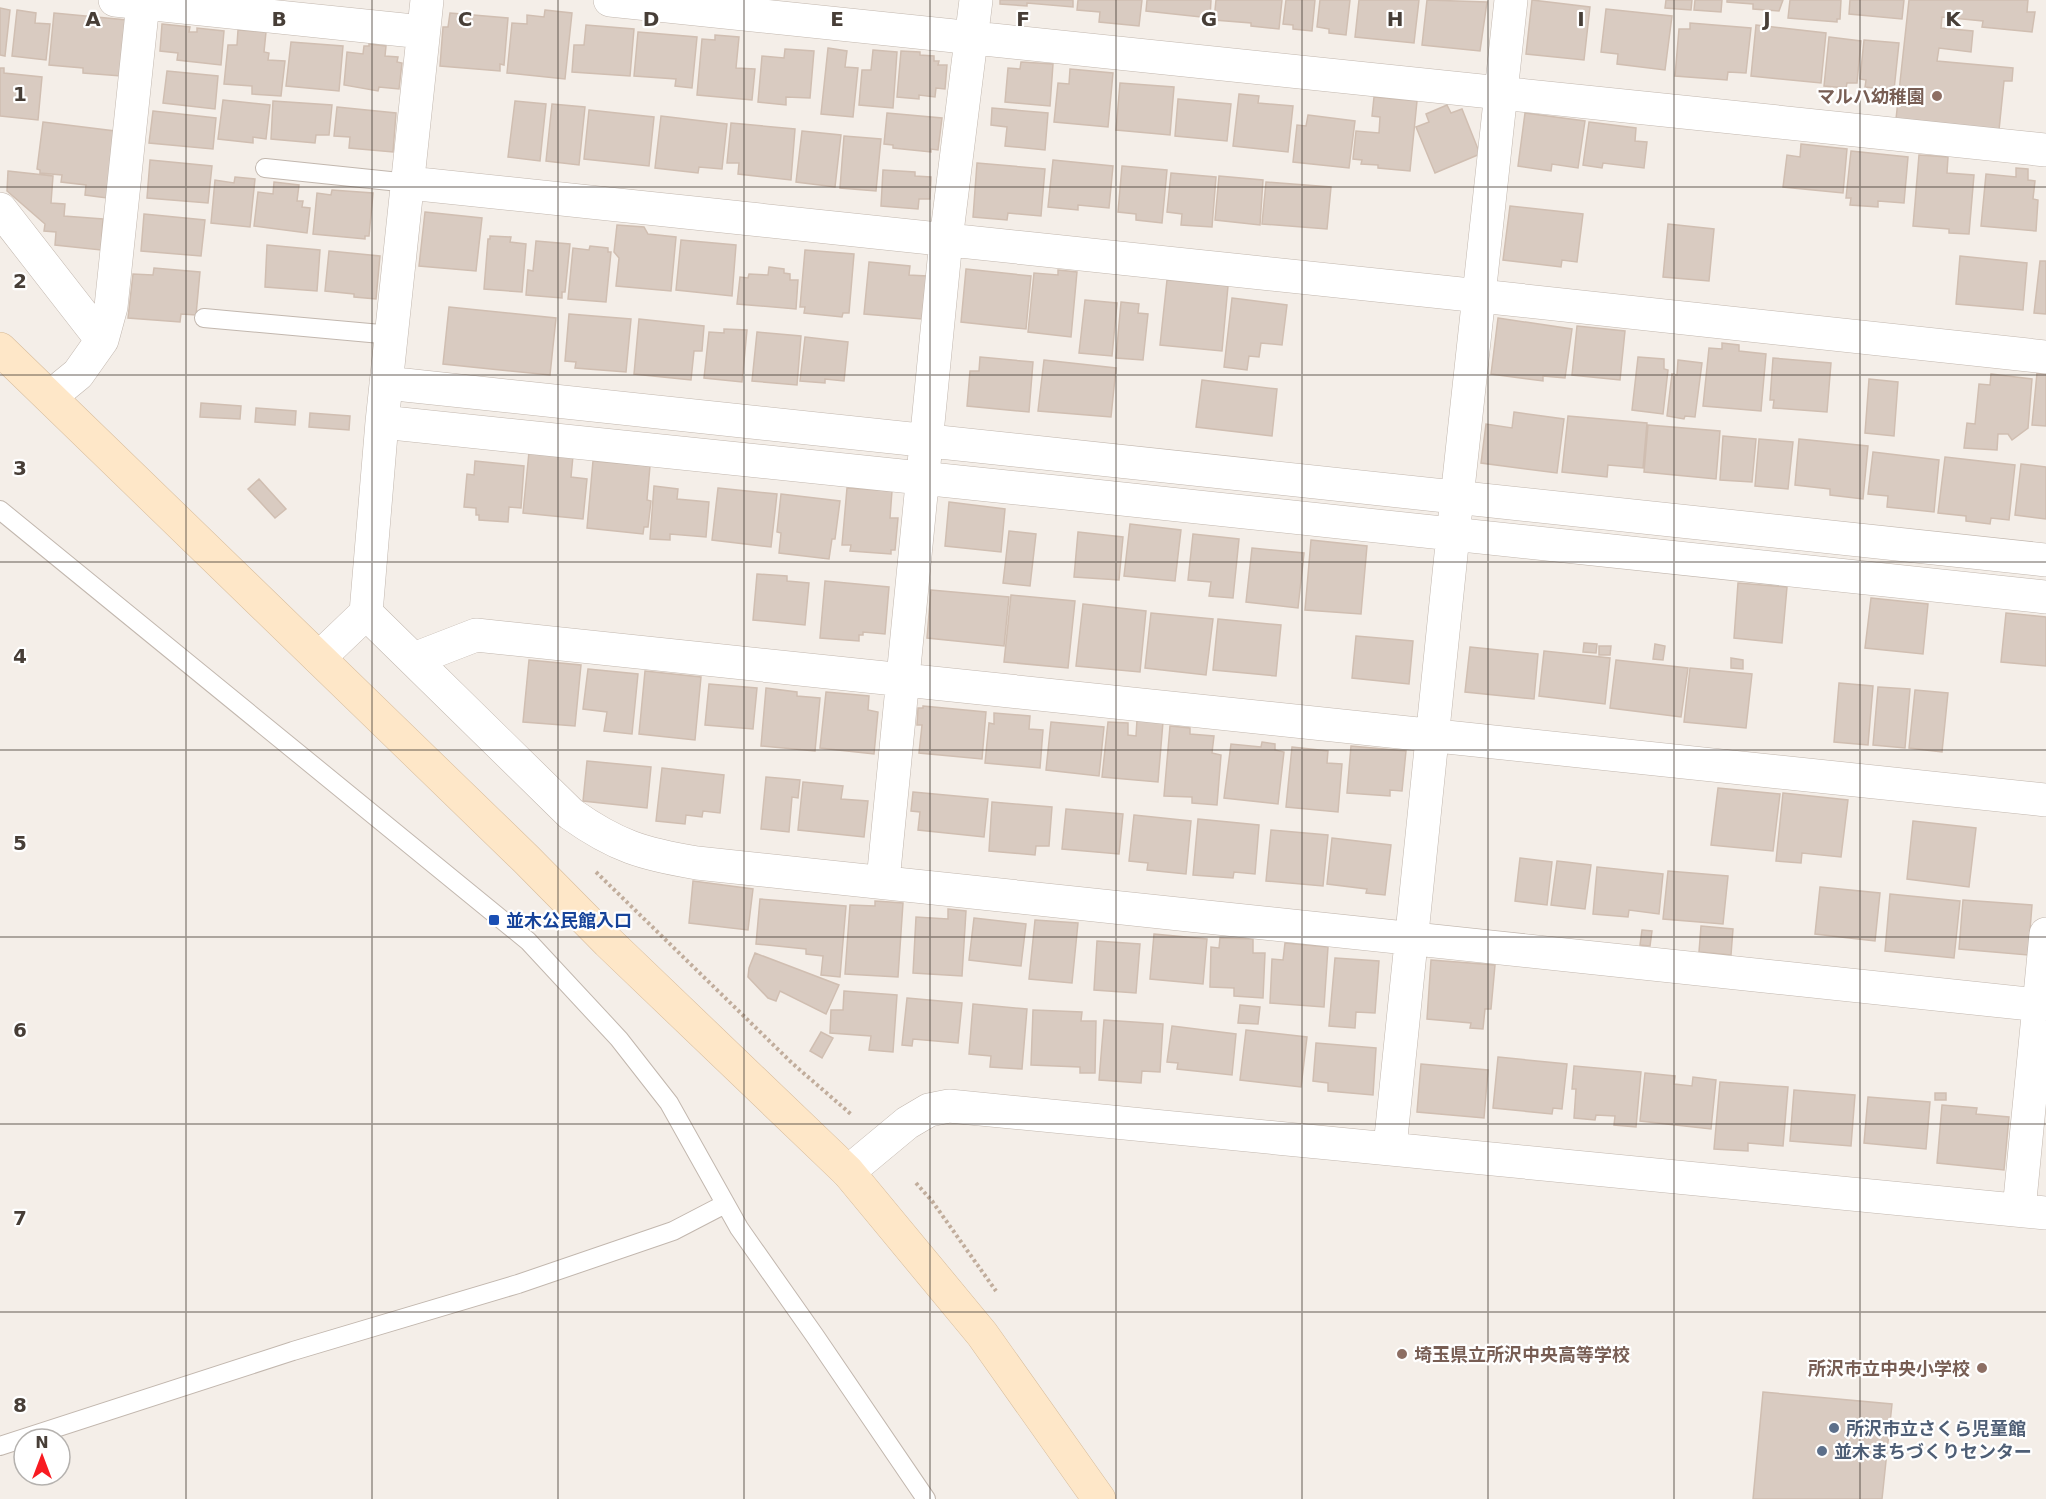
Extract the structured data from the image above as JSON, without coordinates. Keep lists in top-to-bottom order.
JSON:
{
  "places": {
    "other": [
      "マルハ幼稚園",
      "埼玉県立所沢中央高等学校",
      "所沢市立中央小学校",
      "所沢市立さくら児童館",
      "並木まちづくりセンター"
    ],
    "transit": ["並木公民館入口"]
  },
  "north": "top",
  "grid": {
    "columns": [
      "A",
      "B",
      "C",
      "D",
      "E",
      "F",
      "G",
      "H",
      "I",
      "J",
      "K"
    ],
    "rows": [
      "1",
      "2",
      "3",
      "4",
      "5",
      "6",
      "7",
      "8"
    ]
  }
}
